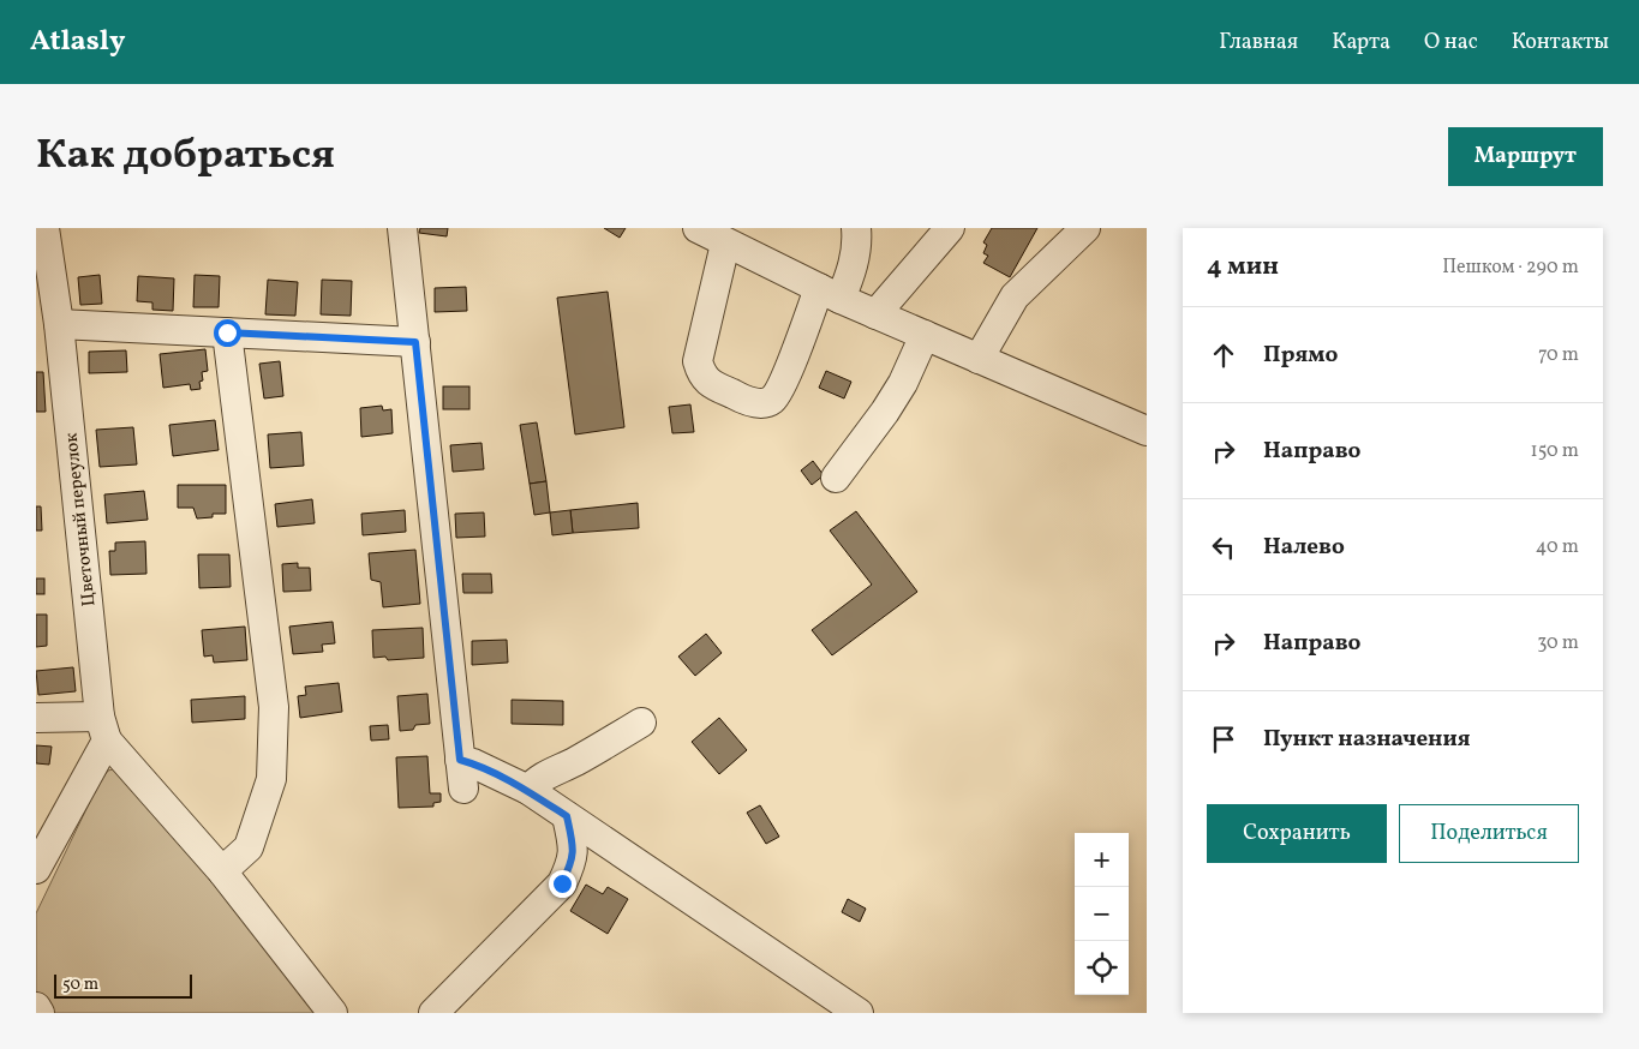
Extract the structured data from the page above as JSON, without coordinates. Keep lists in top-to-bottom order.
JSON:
{
  "streets": {
    "street": ["Цветочный переулок"]
  },
  "scale_bar": "50 m",
  "page": {
    "header": "Atlasly",
    "nav": [
      "Главная",
      "Карта",
      "О нас",
      "Контакты"
    ],
    "title": "Как добраться",
    "buttons": [
      "Маршрут",
      ["Сохранить", "Поделиться"]
    ],
    "heading": ["4 мин", "Пешком · 290 m"],
    "list": [
      ["Прямо", "70 m"],
      ["Направо", "150 m"],
      ["Налево", "40 m"],
      ["Направо", "30 m"],
      "Пункт назначения"
    ],
    "map_buttons": ["+", "−"],
    "scale": "50 m"
  }
}
